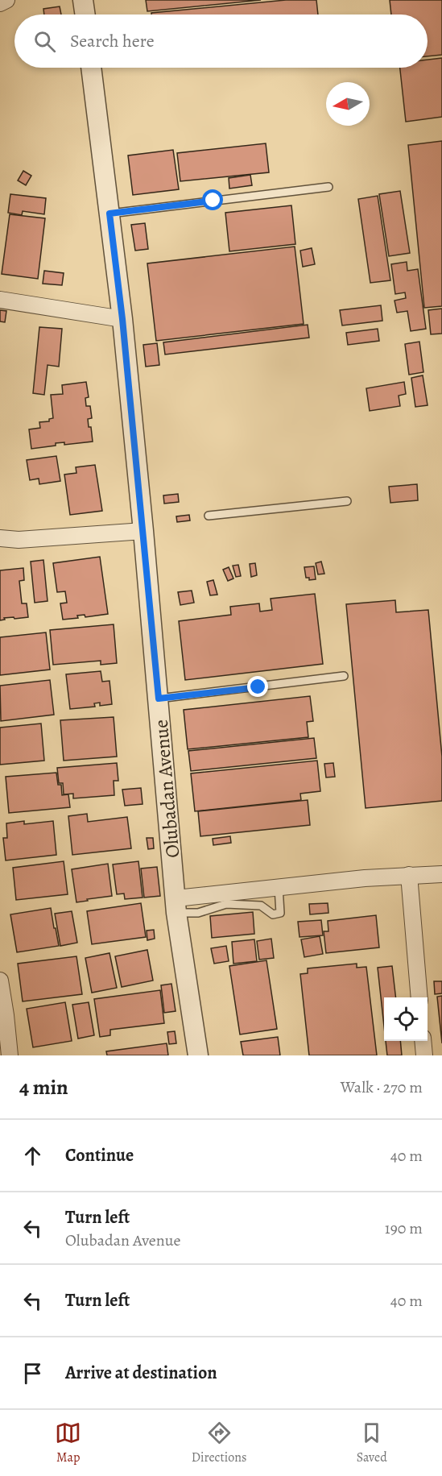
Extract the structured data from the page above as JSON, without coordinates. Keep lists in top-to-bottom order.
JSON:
{
  "streets": {
    "street": ["Olubadan Avenue"]
  },
  "north": "left",
  "page": {
    "search": "Search here",
    "heading": ["4 min", "Walk · 270 m"],
    "list": [
      ["Continue", "40 m"],
      ["Turn left", "Olubadan Avenue", "190 m"],
      ["Turn left", "40 m"],
      "Arrive at destination"
    ],
    "nav": ["Map", "Directions", "Saved"]
  }
}
